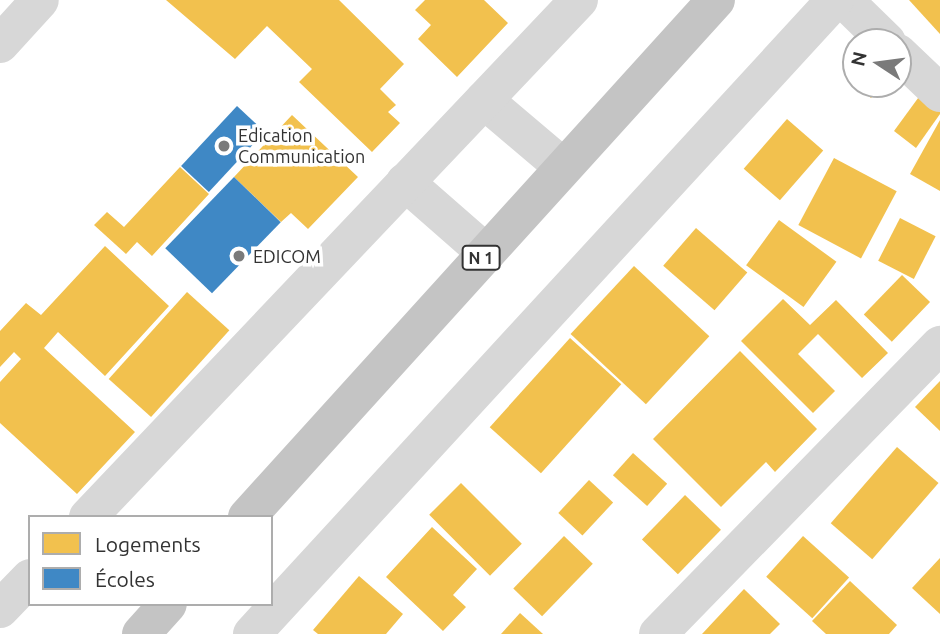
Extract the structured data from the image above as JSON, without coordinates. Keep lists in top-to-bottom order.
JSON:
{
  "streets": {
    "highway": ["N 1"]
  },
  "places": ["Edication Communication", "EDICOM"],
  "legend": ["Logements", "Écoles"],
  "north": "left"
}
